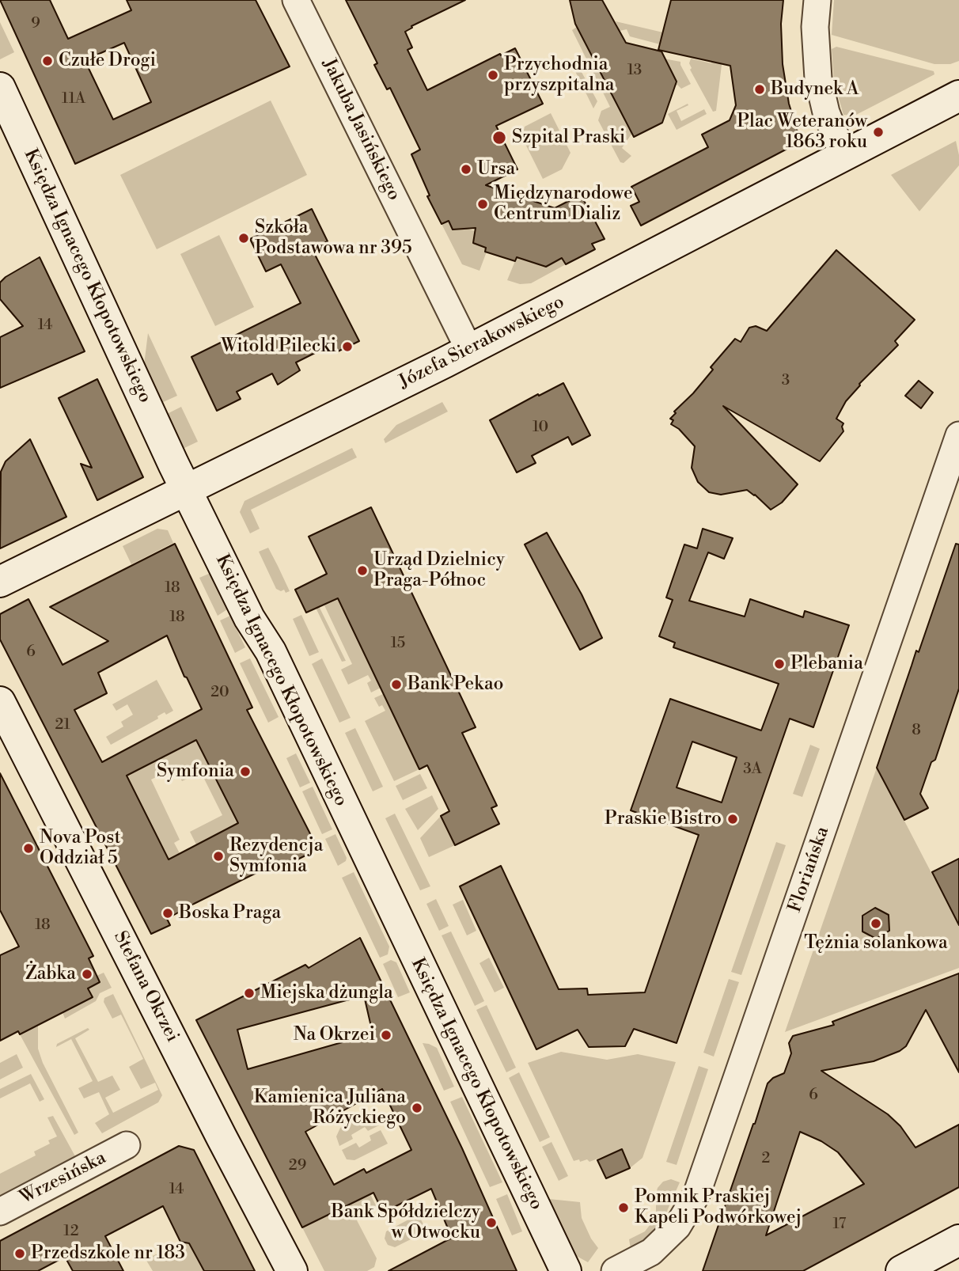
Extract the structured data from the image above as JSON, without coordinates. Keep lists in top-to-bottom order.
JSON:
{
  "streets": {
    "street": [
      "Jakuba Jasińskiego",
      "Księdza Ignacego Kłopotowskiego",
      "Józefa Sierakowskiego",
      "Floriańska",
      "Stefana Okrzei",
      "Wrzesińska"
    ]
  },
  "crossings": [
    ["Jakuba Jasińskiego", "Józefa Sierakowskiego"],
    ["Księdza Ignacego Kłopotowskiego", "Józefa Sierakowskiego"]
  ],
  "places": [
    "Czułe Drogi",
    "Przychodnia przyszpitalna",
    "Budynek A",
    "Plac Weteranów 1863 roku",
    "Szpital Praski",
    "Ursa",
    "Międzynarodowe Centrum Dializ",
    "Szkoła Podstawowa nr 395",
    "Witold Pilecki",
    "Urząd Dzielnicy Praga-Północ",
    "Plebania",
    "Bank Pekao",
    "Symfonia",
    "Praskie Bistro",
    "Nova Post Oddział 5",
    "Rezydencja Symfonia",
    "Boska Praga",
    "Tężnia solankowa",
    "Żabka",
    "Miejska dżungla",
    "Na Okrzei",
    "Kamienica Juliana Różyckiego",
    "Pomnik Praskiej Kapeli Podwórkowej",
    "Bank Spółdzielczy w Otwocku",
    "Przedszkole nr 183"
  ],
  "house_numbers": [
    "9",
    "13",
    "11A",
    "14",
    "3",
    "10",
    "18",
    "18",
    "15",
    "6",
    "20",
    "21",
    "8",
    "3A",
    "18",
    "6",
    "2",
    "29",
    "14",
    "17",
    "12"
  ]
}
